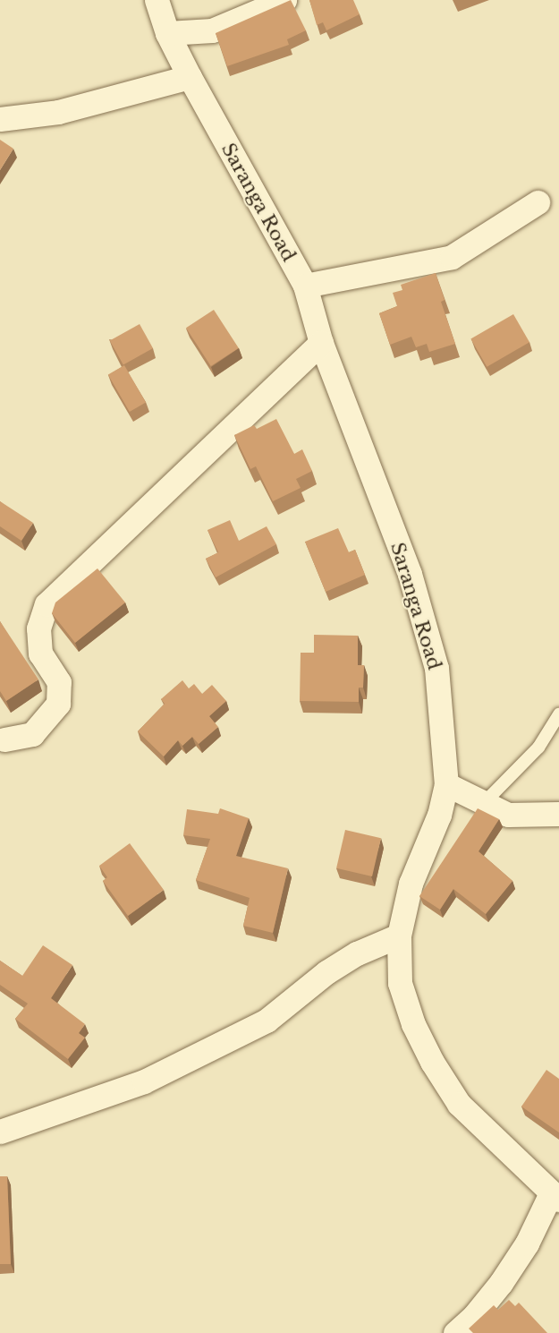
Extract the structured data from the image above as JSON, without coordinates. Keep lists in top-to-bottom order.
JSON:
{
  "streets": {
    "street": ["Saranga Road"]
  }
}
